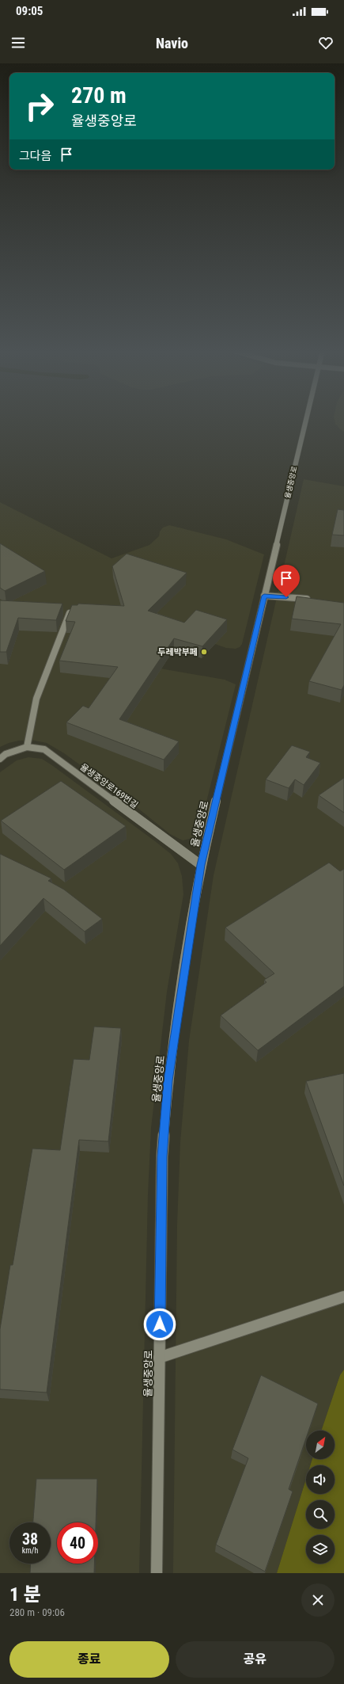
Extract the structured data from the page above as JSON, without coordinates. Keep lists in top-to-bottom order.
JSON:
{
  "streets": {
    "street": ["율생중앙로", "율생중앙로169번길"]
  },
  "crossings": [
    ["율생중앙로", "율생중앙로169번길"]
  ],
  "places": ["두레박부페"],
  "north": "top right",
  "page": {
    "status": "09:05",
    "header": "Navio",
    "turn": ["270 m", "율생중앙로"],
    "then": "그다음",
    "speed": "38 km/h",
    "limit": "40",
    "heading": ["1 분", "280 m · 09:06"],
    "buttons": ["종료", "공유"]
  }
}
